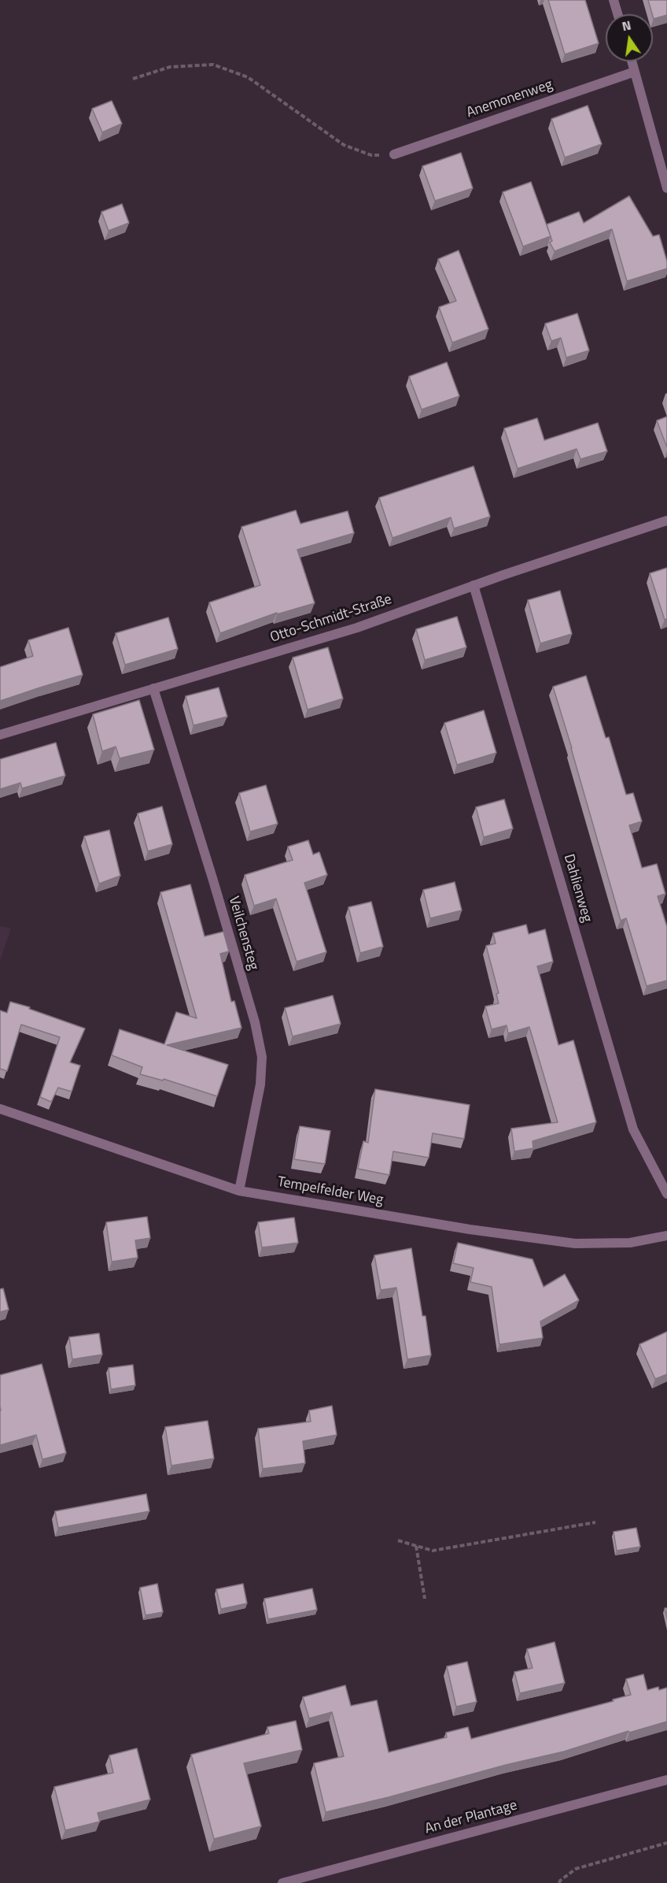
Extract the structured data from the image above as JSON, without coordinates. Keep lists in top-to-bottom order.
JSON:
{
  "streets": {
    "street": [
      "Anemonenweg",
      "Otto-Schmidt-Straße",
      "Dahlienweg",
      "Veilchensteg",
      "Tempelfelder Weg",
      "An der Plantage"
    ]
  },
  "crossings": [
    ["Otto-Schmidt-Straße", "Dahlienweg"],
    ["Otto-Schmidt-Straße", "Veilchensteg"],
    ["Veilchensteg", "Tempelfelder Weg"]
  ],
  "north": "top"
}
